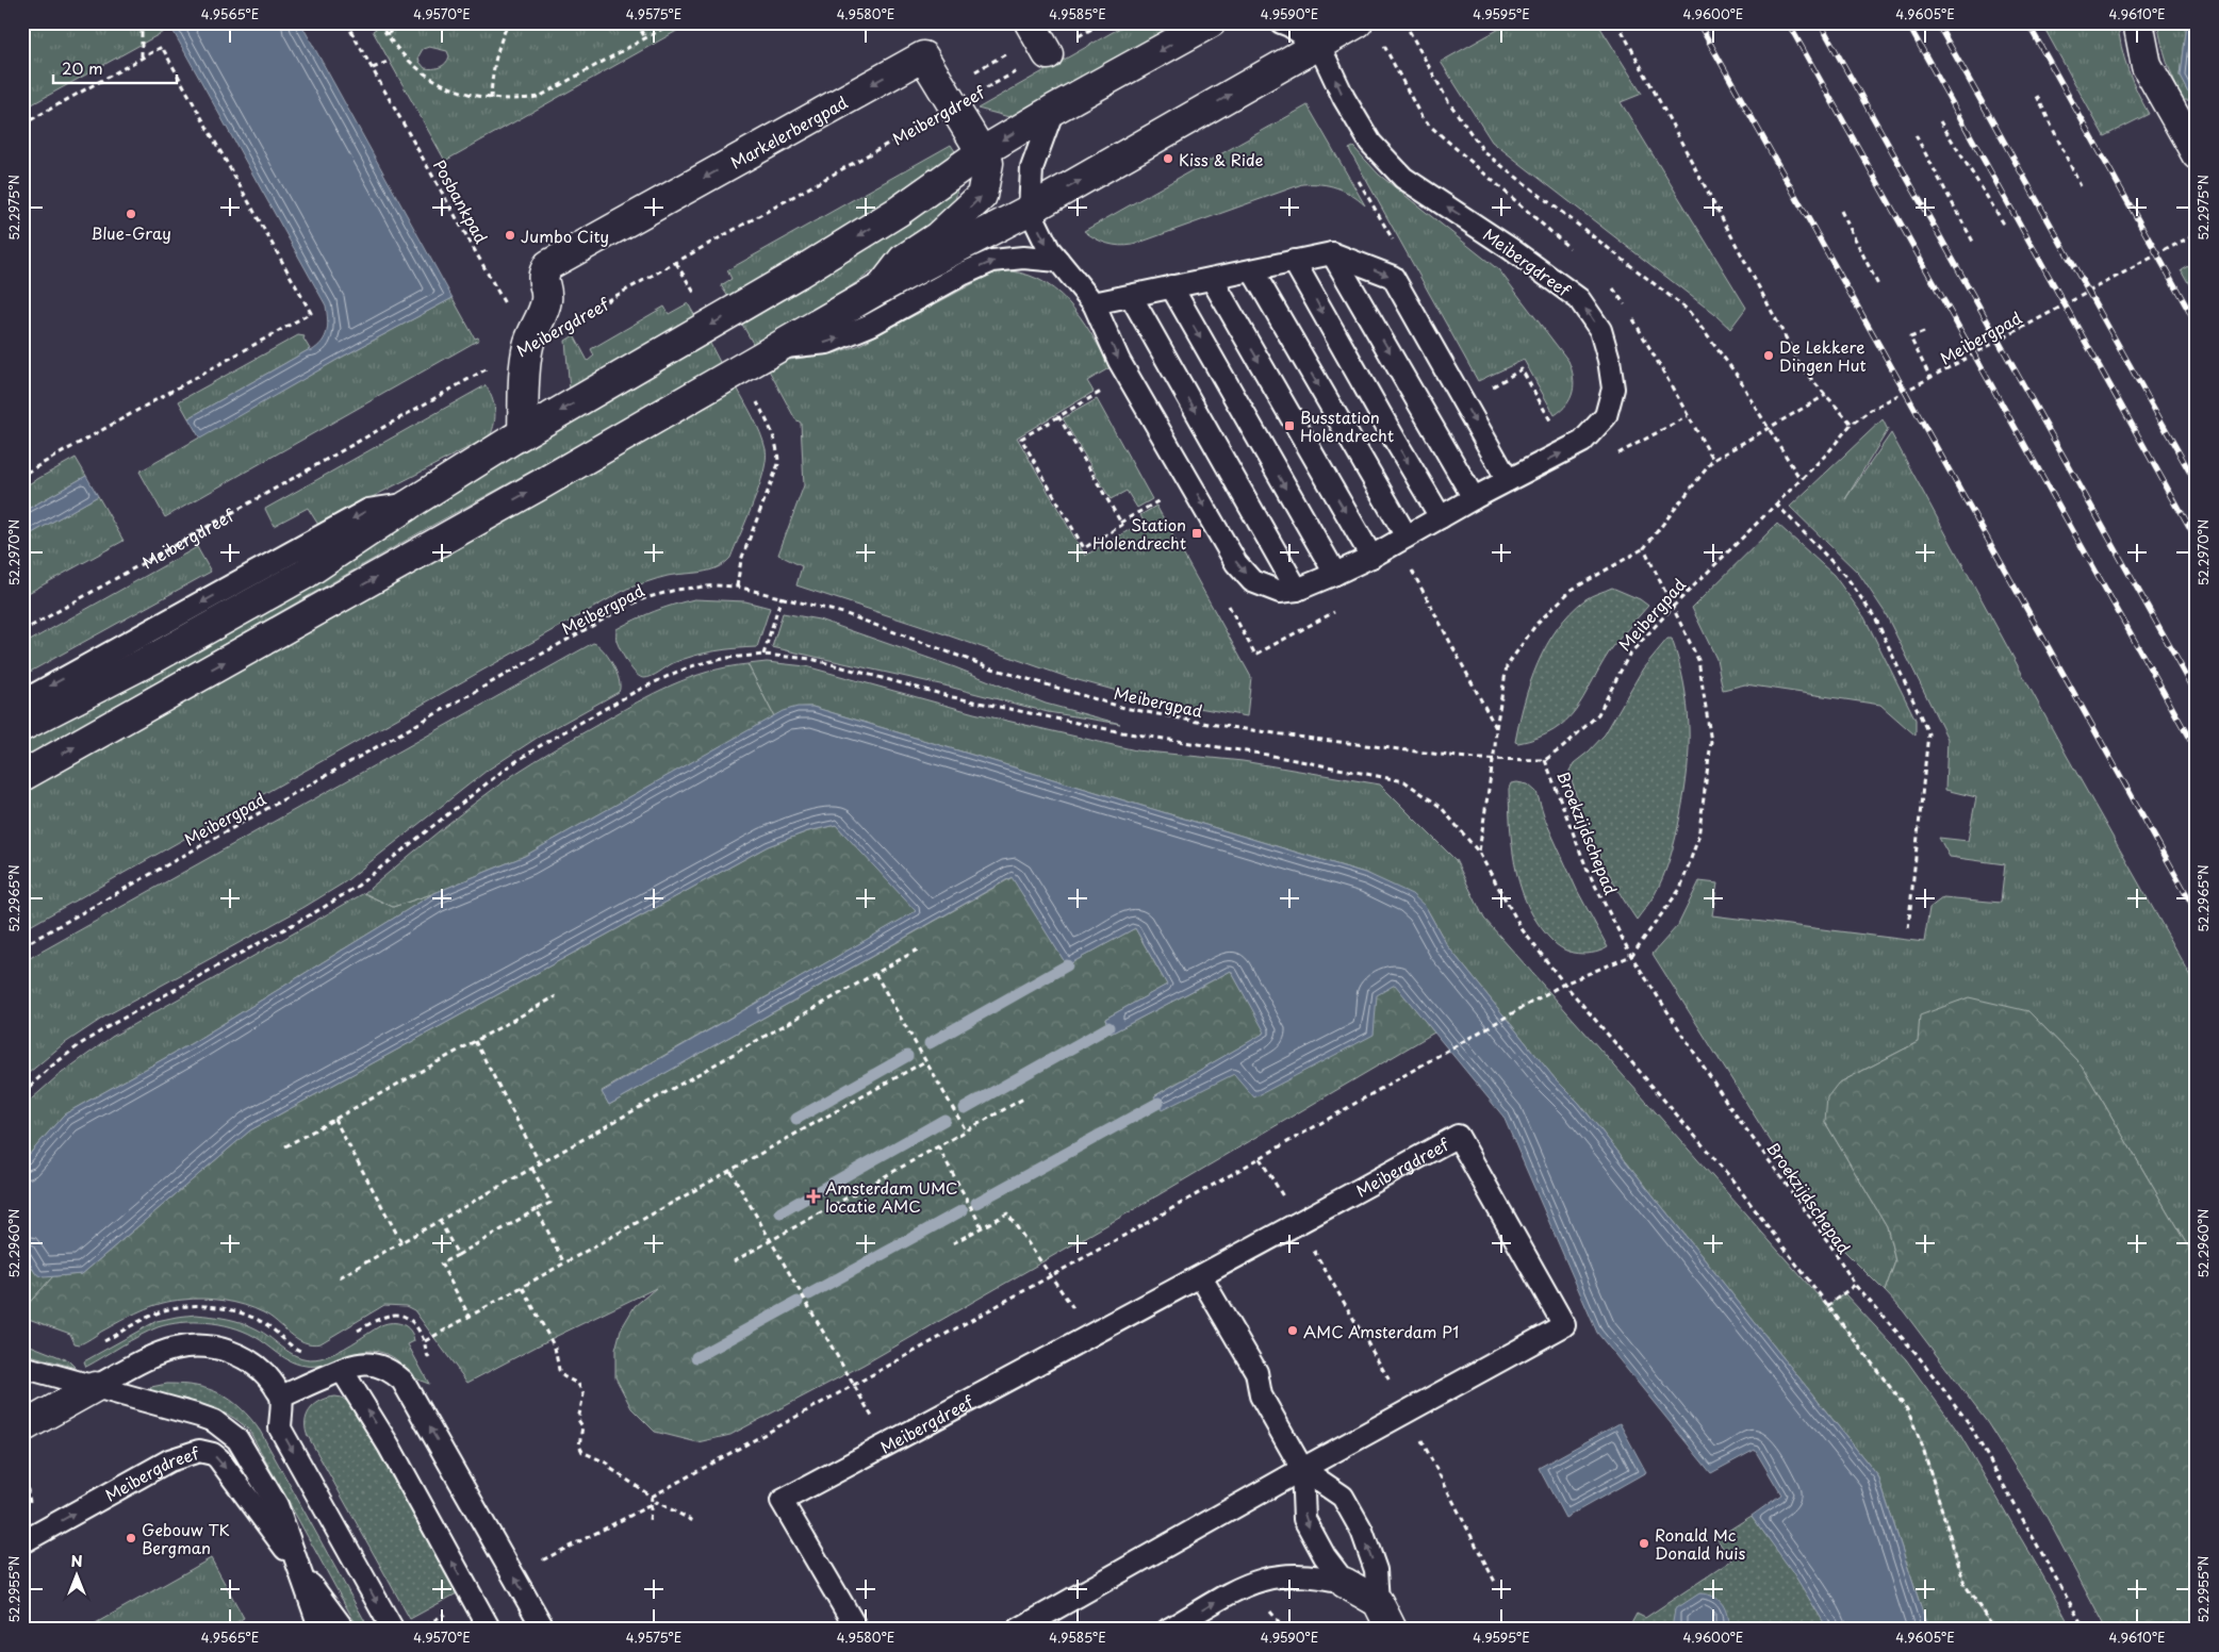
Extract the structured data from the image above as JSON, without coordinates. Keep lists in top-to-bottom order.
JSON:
{
  "streets": {
    "main road": ["Markelerbergpad"],
    "lane": ["Meibergdreef"],
    "path": ["Posbankpad", "Meibergpad", "Broekzijdschepad"]
  },
  "crossings": [
    ["Meibergdreef", "Markelerbergpad"],
    ["Meibergdreef", "Posbankpad"],
    ["Markelerbergpad", "Posbankpad"],
    ["Meibergpad", "Broekzijdschepad"]
  ],
  "places": {
    "other": [
      "Kiss & Ride",
      "Blue-Gray",
      "Jumbo City",
      "De Lekkere Dingen Hut",
      "AMC Amsterdam P1",
      "Gebouw TK Bergman",
      "Ronald Mc Donald huis"
    ],
    "transit": ["Busstation Holendrecht", "Station Holendrecht"],
    "health": ["Amsterdam UMC locatie AMC"]
  },
  "scale_bar": "20 m",
  "north": "top",
  "coordinates": [
    "4.9565°E",
    "4.9570°E",
    "4.9575°E",
    "4.9580°E",
    "4.9585°E",
    "4.9590°E",
    "4.9595°E",
    "4.9600°E",
    "4.9605°E",
    "4.9610°E",
    "52.2975°N",
    "52.2970°N",
    "52.2965°N",
    "52.2960°N",
    "52.2955°N"
  ]
}
